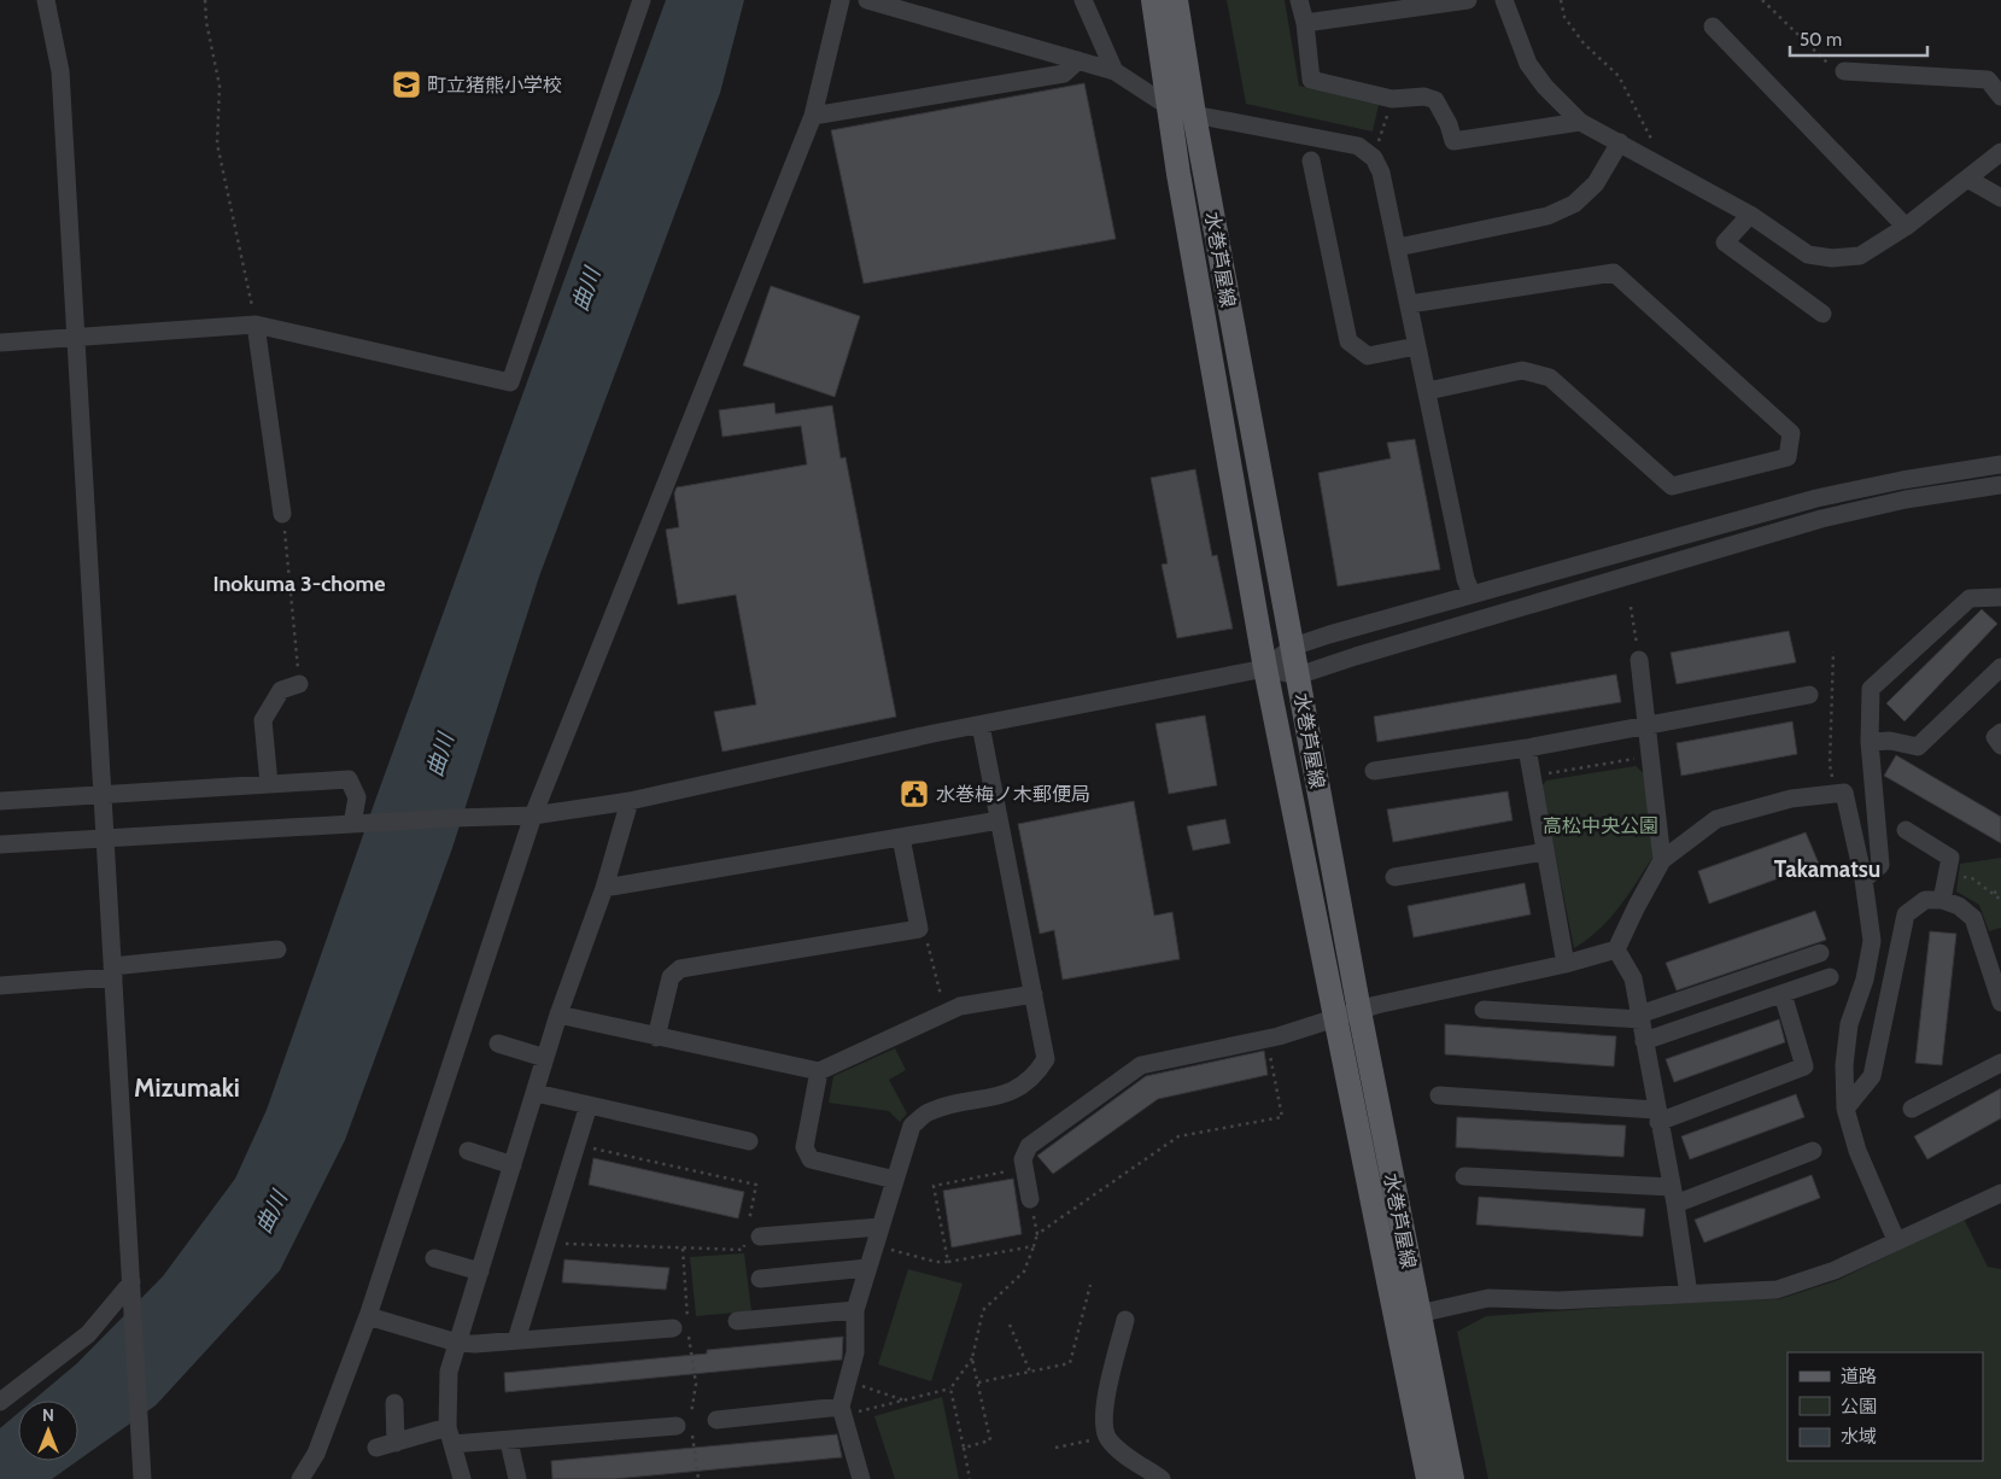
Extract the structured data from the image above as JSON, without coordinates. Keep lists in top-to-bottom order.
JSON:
{
  "streets": {
    "main road": ["水巻芦屋線"]
  },
  "districts": ["Inokuma 3-chome", "Takamatsu", "Mizumaki"],
  "water": ["曲川"],
  "parks": ["高松中央公園"],
  "places": {
    "school or university": ["町立猪熊小学校"],
    "public building": ["水巻梅ノ木郵便局"]
  },
  "legend": ["道路", "公園", "水域"],
  "scale_bar": "50 m",
  "north": "top"
}
